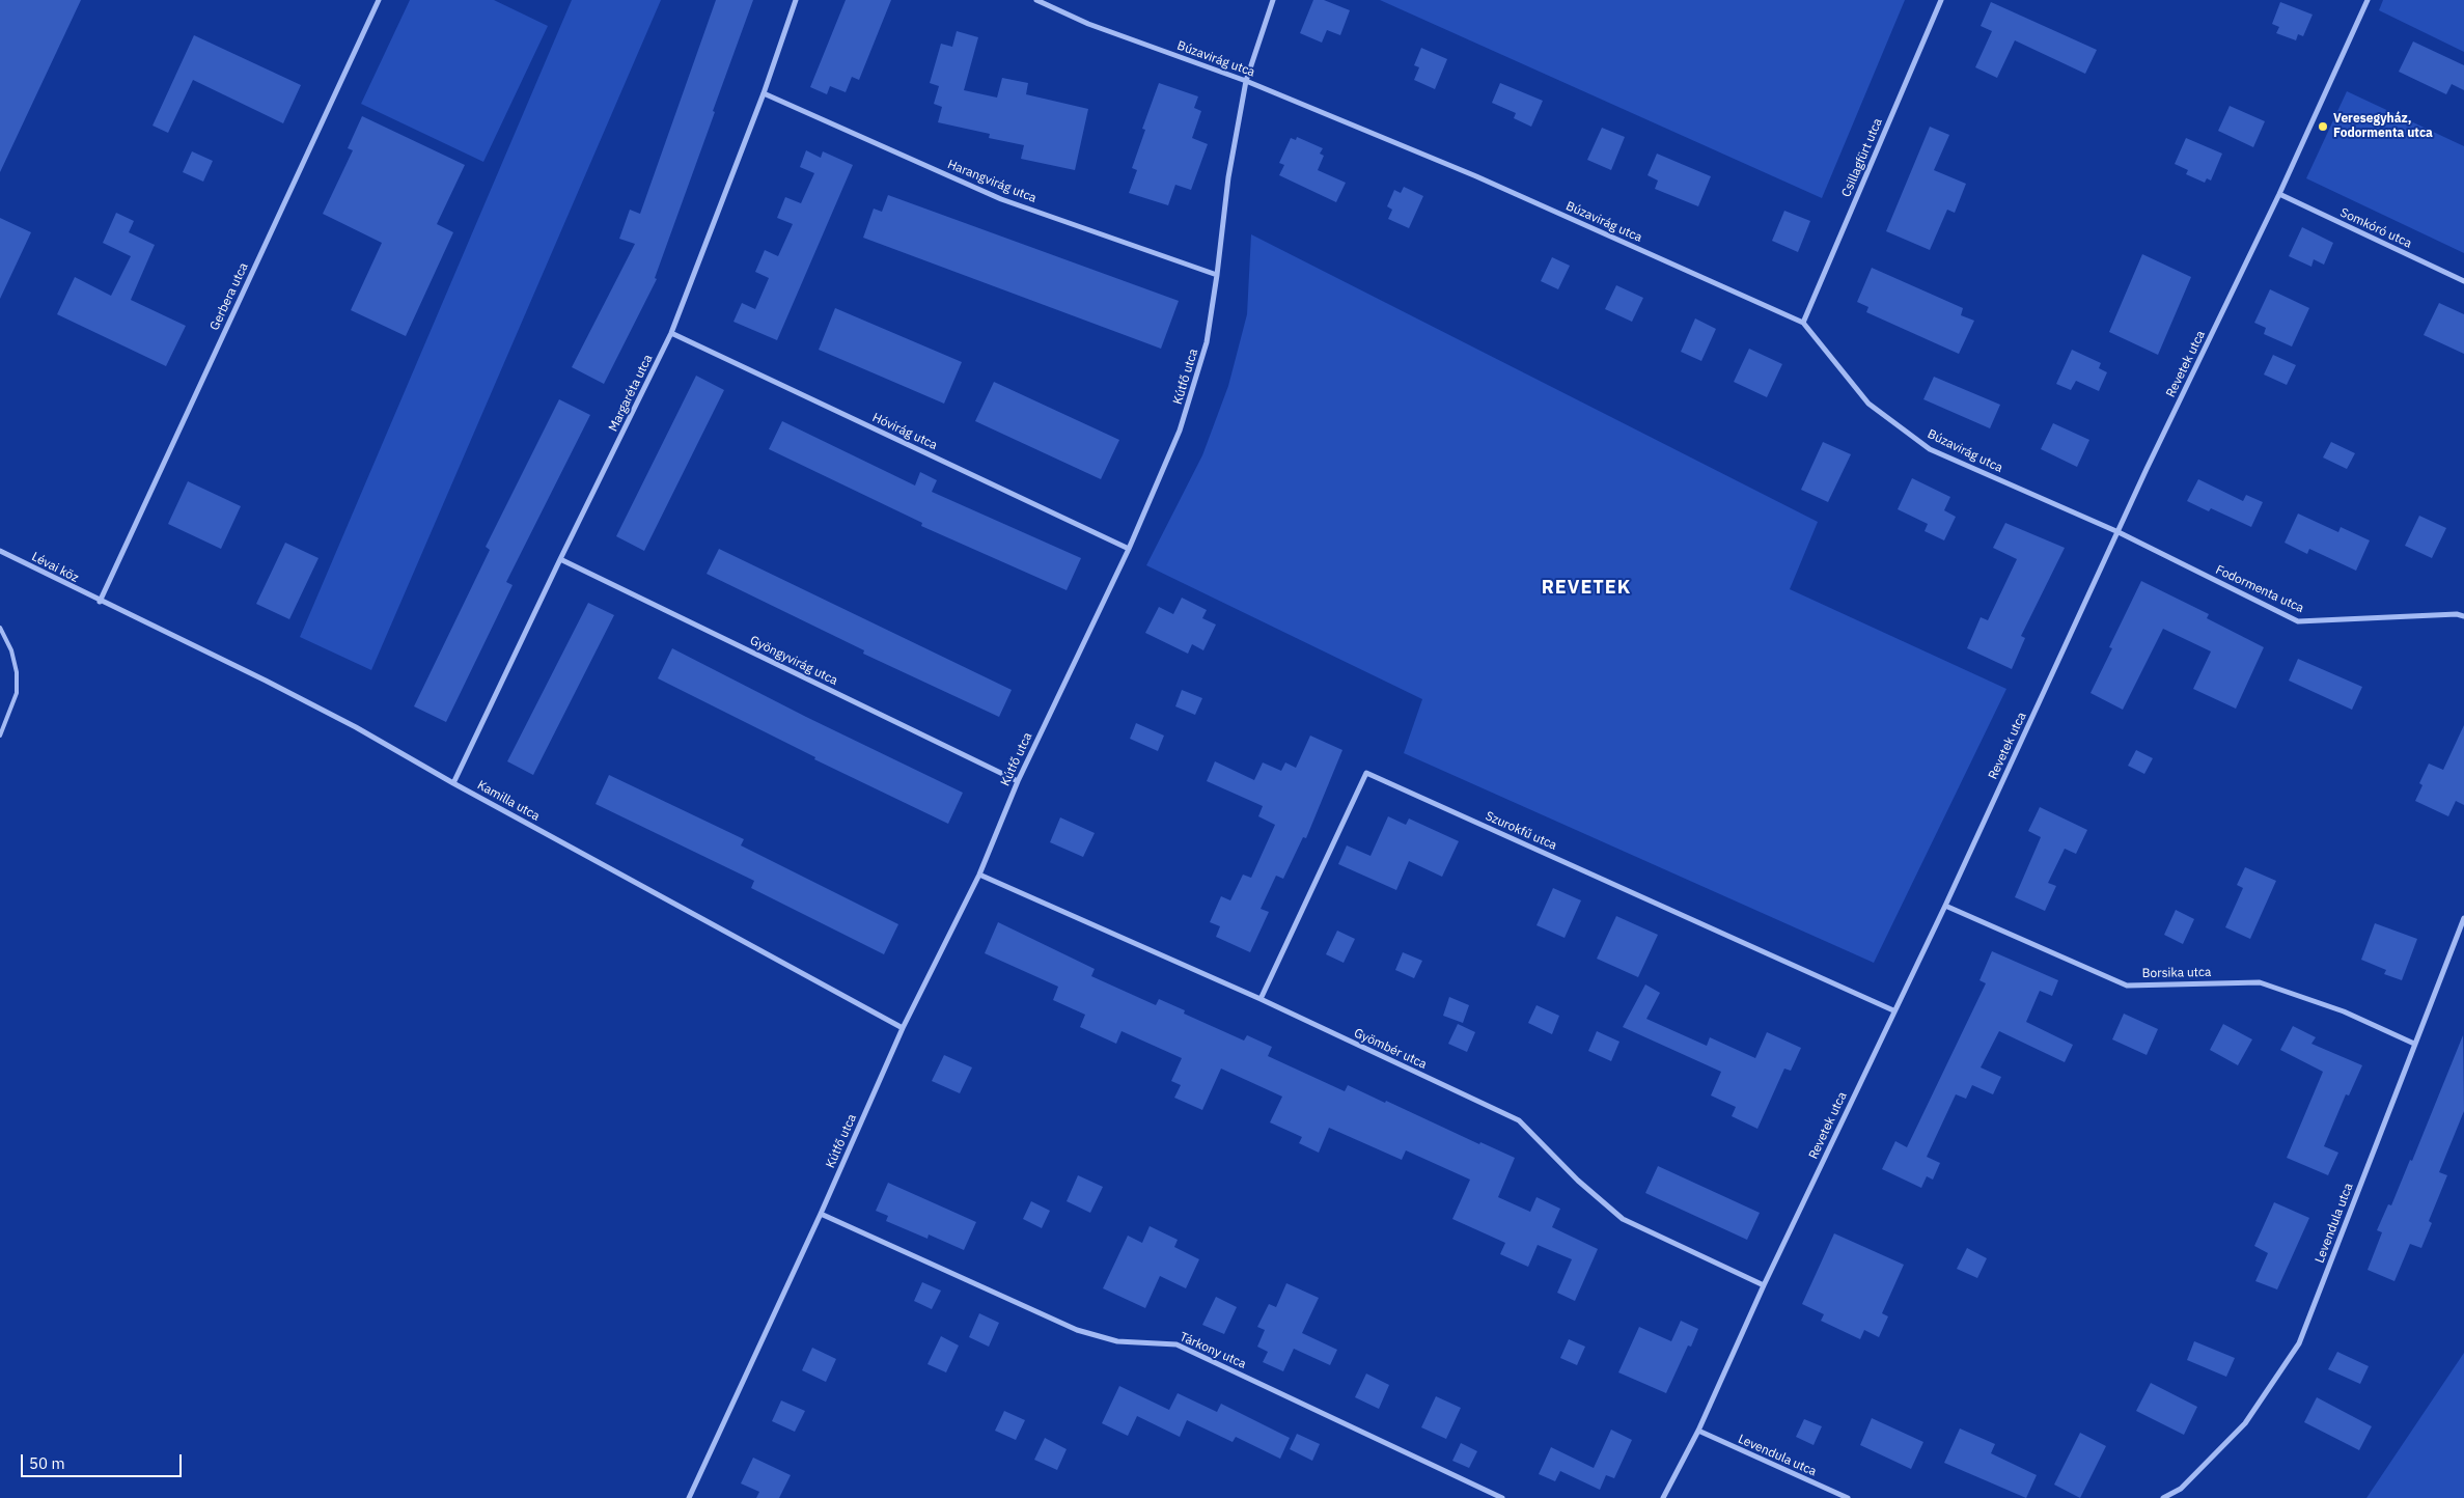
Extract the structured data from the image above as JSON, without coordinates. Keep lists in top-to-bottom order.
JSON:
{
  "streets": {
    "street": [
      "Búzavirág utca",
      "Csillagfürt utca",
      "Harangvirág utca",
      "Somkóró utca",
      "Gerbera utca",
      "Revetek utca",
      "Kútfő utca",
      "Margaréta utca",
      "Hóvirág utca",
      "Lévai köz",
      "Fodormenta utca",
      "Gyöngyvirág utca",
      "Kamilla utca",
      "Szurokfű utca",
      "Borsika utca",
      "Gyömbér utca",
      "Levendula utca",
      "Tárkony utca"
    ]
  },
  "crossings": [
    ["Búzavirág utca", "Csillagfürt utca"],
    ["Búzavirág utca", "Revetek utca"],
    ["Búzavirág utca", "Kútfő utca"],
    ["Búzavirág utca", "Fodormenta utca"],
    ["Harangvirág utca", "Kútfő utca"],
    ["Harangvirág utca", "Margaréta utca"],
    ["Somkóró utca", "Revetek utca"],
    ["Gerbera utca", "Lévai köz"],
    ["Gerbera utca", "Kamilla utca"],
    ["Revetek utca", "Fodormenta utca"],
    ["Revetek utca", "Szurokfű utca"],
    ["Revetek utca", "Borsika utca"],
    ["Revetek utca", "Gyömbér utca"],
    ["Revetek utca", "Levendula utca"],
    ["Kútfő utca", "Hóvirág utca"],
    ["Kútfő utca", "Gyöngyvirág utca"],
    ["Kútfő utca", "Kamilla utca"],
    ["Kútfő utca", "Gyömbér utca"],
    ["Kútfő utca", "Tárkony utca"],
    ["Margaréta utca", "Hóvirág utca"],
    ["Margaréta utca", "Gyöngyvirág utca"],
    ["Margaréta utca", "Kamilla utca"],
    ["Lévai köz", "Kamilla utca"],
    ["Szurokfű utca", "Gyömbér utca"],
    ["Borsika utca", "Levendula utca"]
  ],
  "districts": ["REVETEK"],
  "places": ["Veresegyház, Fodormenta utca"],
  "scale_bar": "50 m"
}
